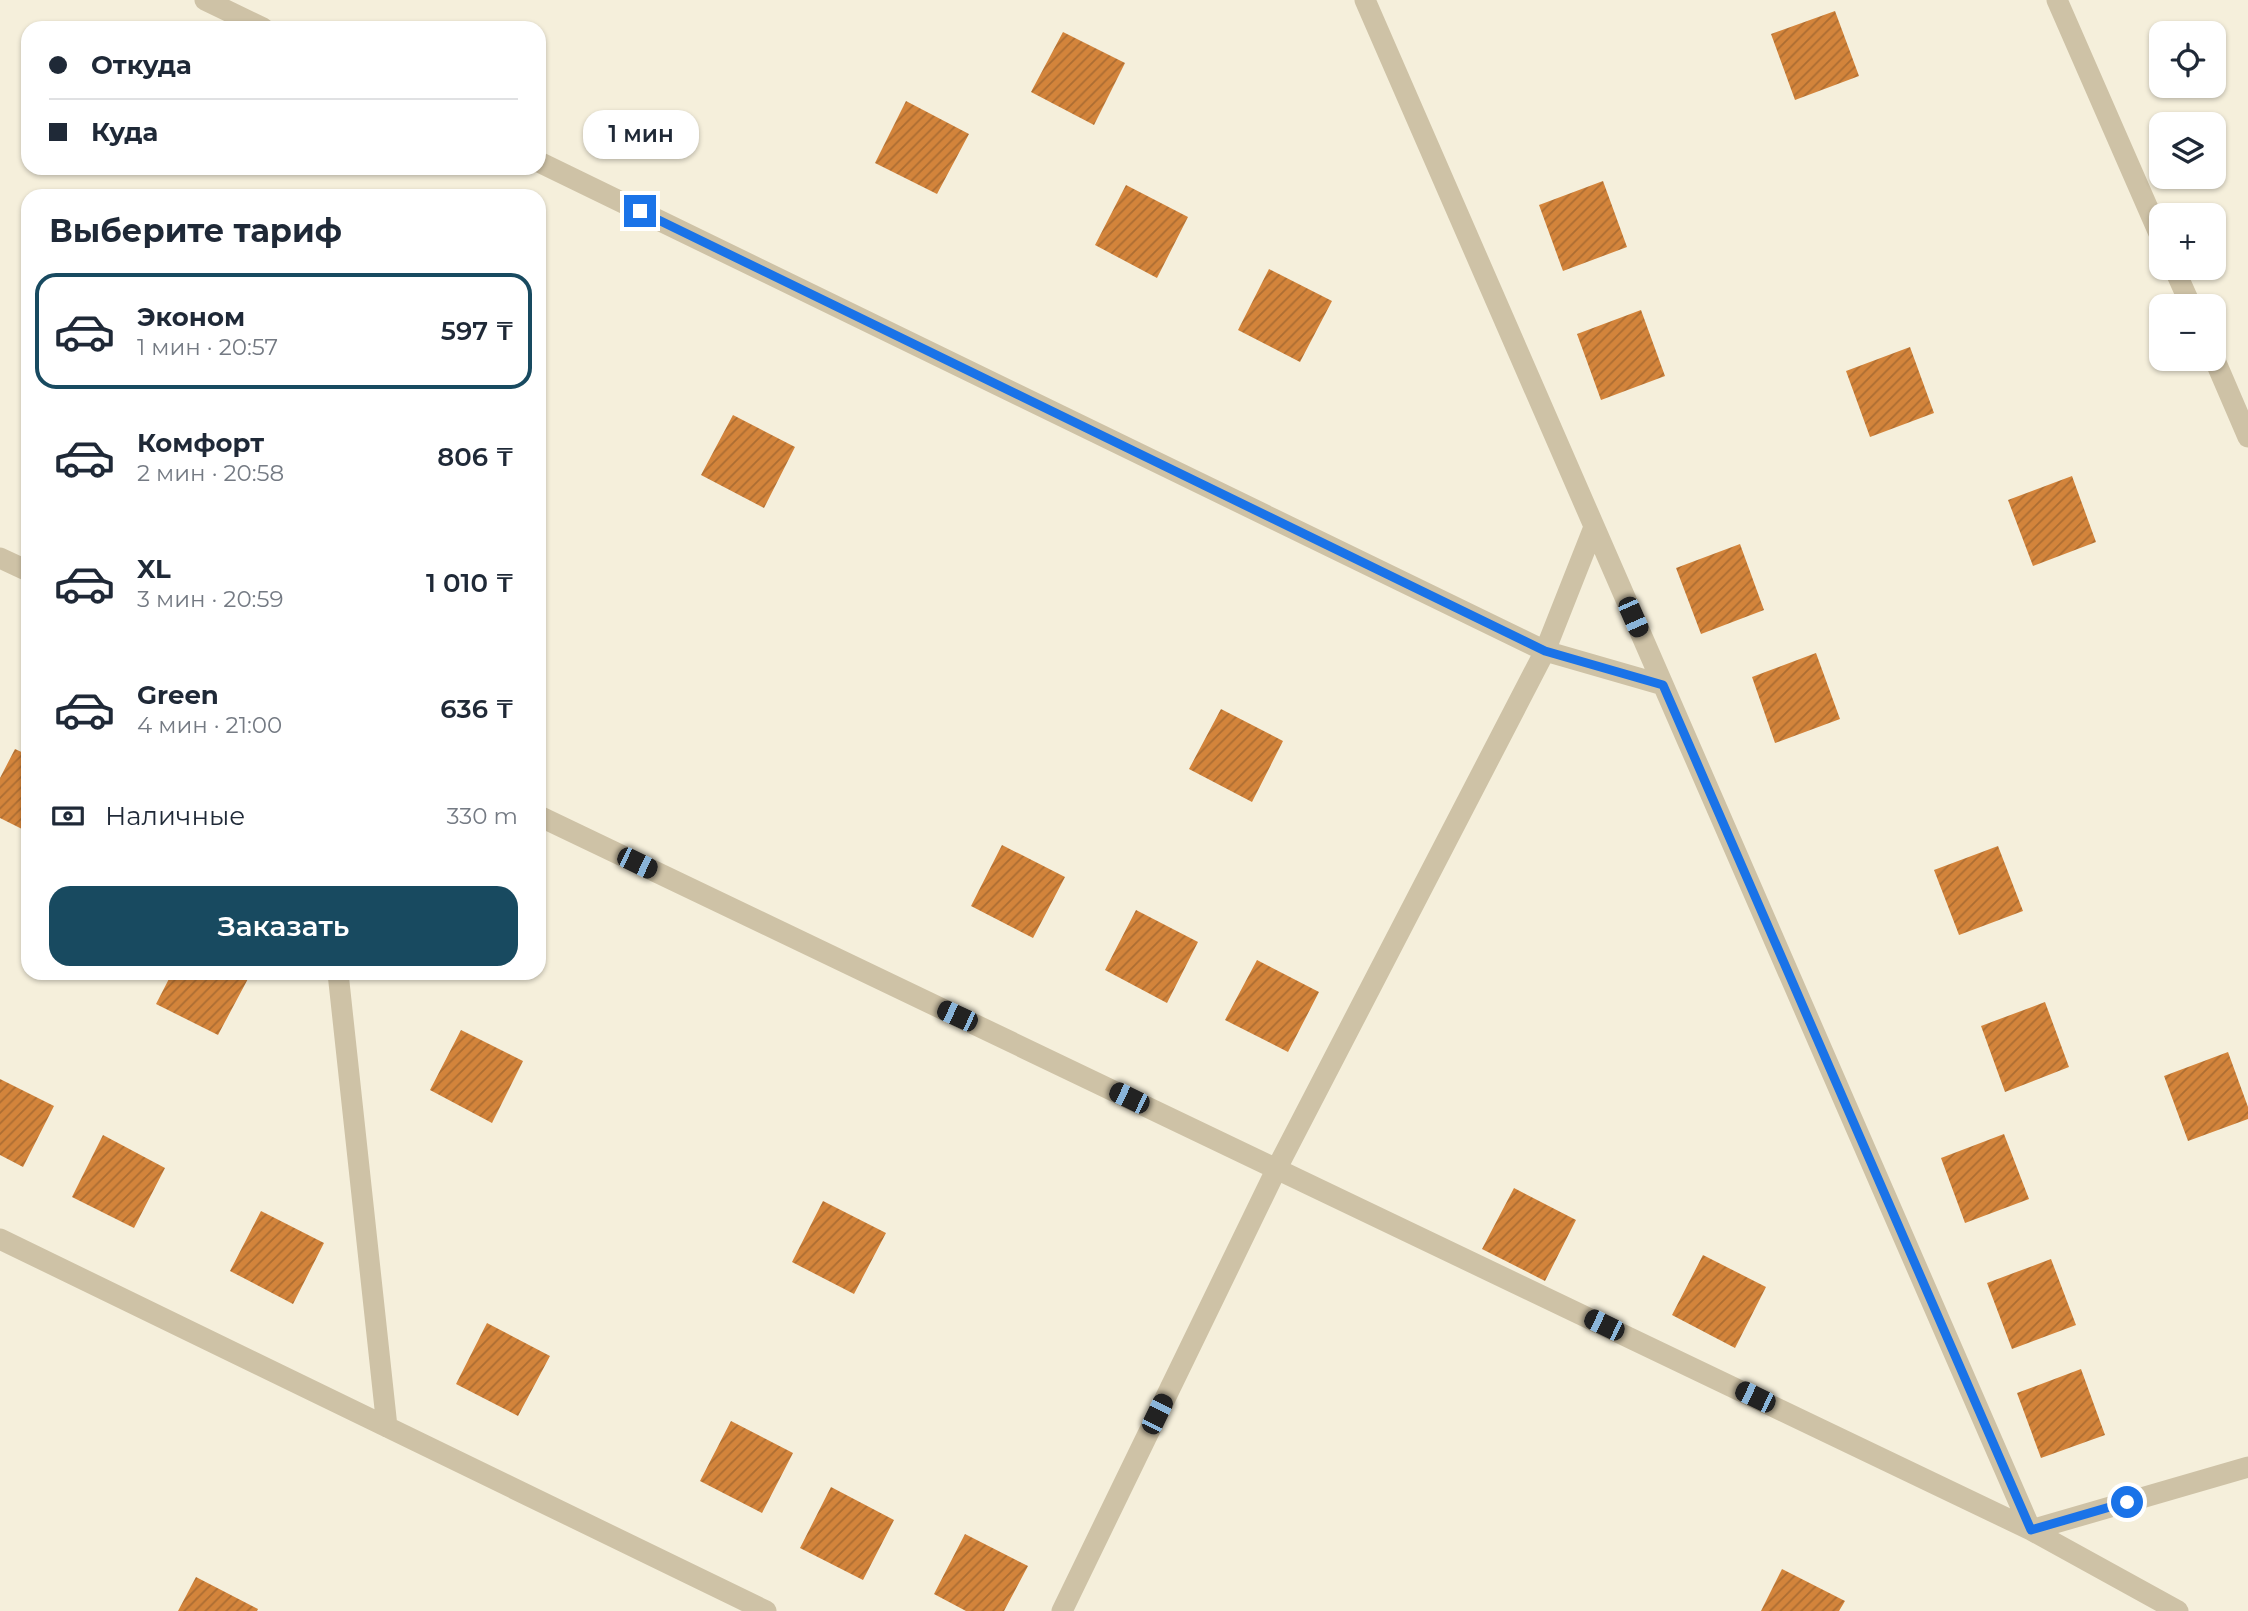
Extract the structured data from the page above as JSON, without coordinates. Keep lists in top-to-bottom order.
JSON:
{
  "page": {
    "map_buttons": ["+", "−"],
    "banner": ["Откуда", "Куда"],
    "bubble": "1 мин",
    "heading": "Выберите тариф",
    "list": [
      {
        "name": "Эконом",
        "note": "1 мин · 20:57",
        "value": "597 ₸"
      },
      {
        "name": "Комфорт",
        "note": "2 мин · 20:58",
        "value": "806 ₸"
      },
      {
        "name": "XL",
        "note": "3 мин · 20:59",
        "value": "1 010 ₸"
      },
      {
        "name": "Green",
        "note": "4 мин · 21:00",
        "value": "636 ₸"
      }
    ],
    "pay": ["Наличные", "330 m"],
    "buttons": "Заказать"
  }
}
